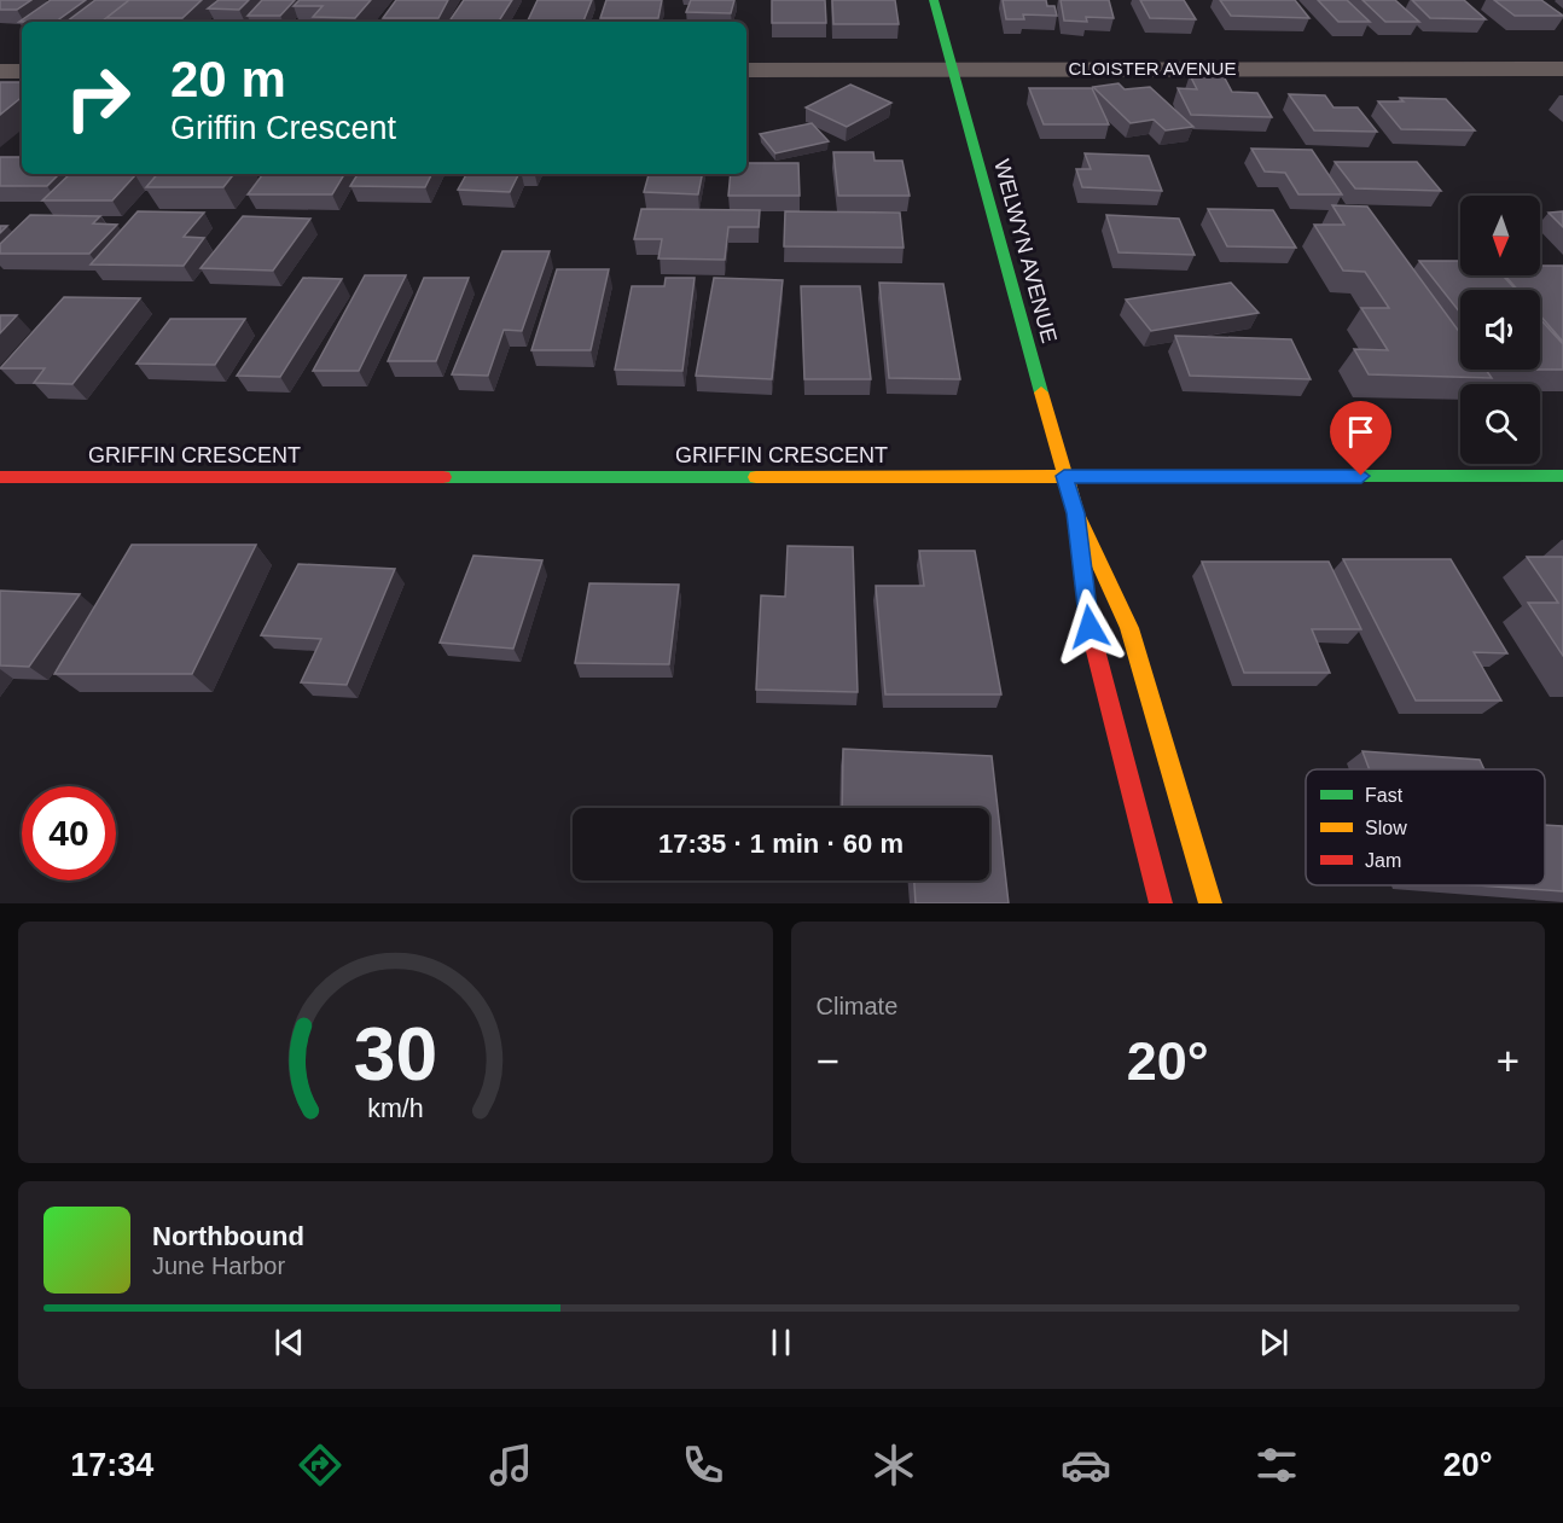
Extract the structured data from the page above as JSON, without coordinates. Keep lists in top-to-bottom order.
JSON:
{
  "streets": {
    "street": ["CLOISTER AVENUE", "WELWYN AVENUE", "GRIFFIN CRESCENT"]
  },
  "crossings": [
    ["CLOISTER AVENUE", "WELWYN AVENUE"],
    ["WELWYN AVENUE", "GRIFFIN CRESCENT"]
  ],
  "legend": ["Fast", "Slow", "Jam"],
  "north": "bottom",
  "page": {
    "turn": ["20 m", "Griffin Crescent"],
    "limit": "40",
    "trip": "17:35 · 1 min · 60 m",
    "tile": "Climate",
    "heat": ["−", "20°", "+"],
    "song": ["Northbound", "June Harbor"],
    "tabs": ["17:34", "20°"],
    "gauge": ["30", "km/h"]
  }
}
